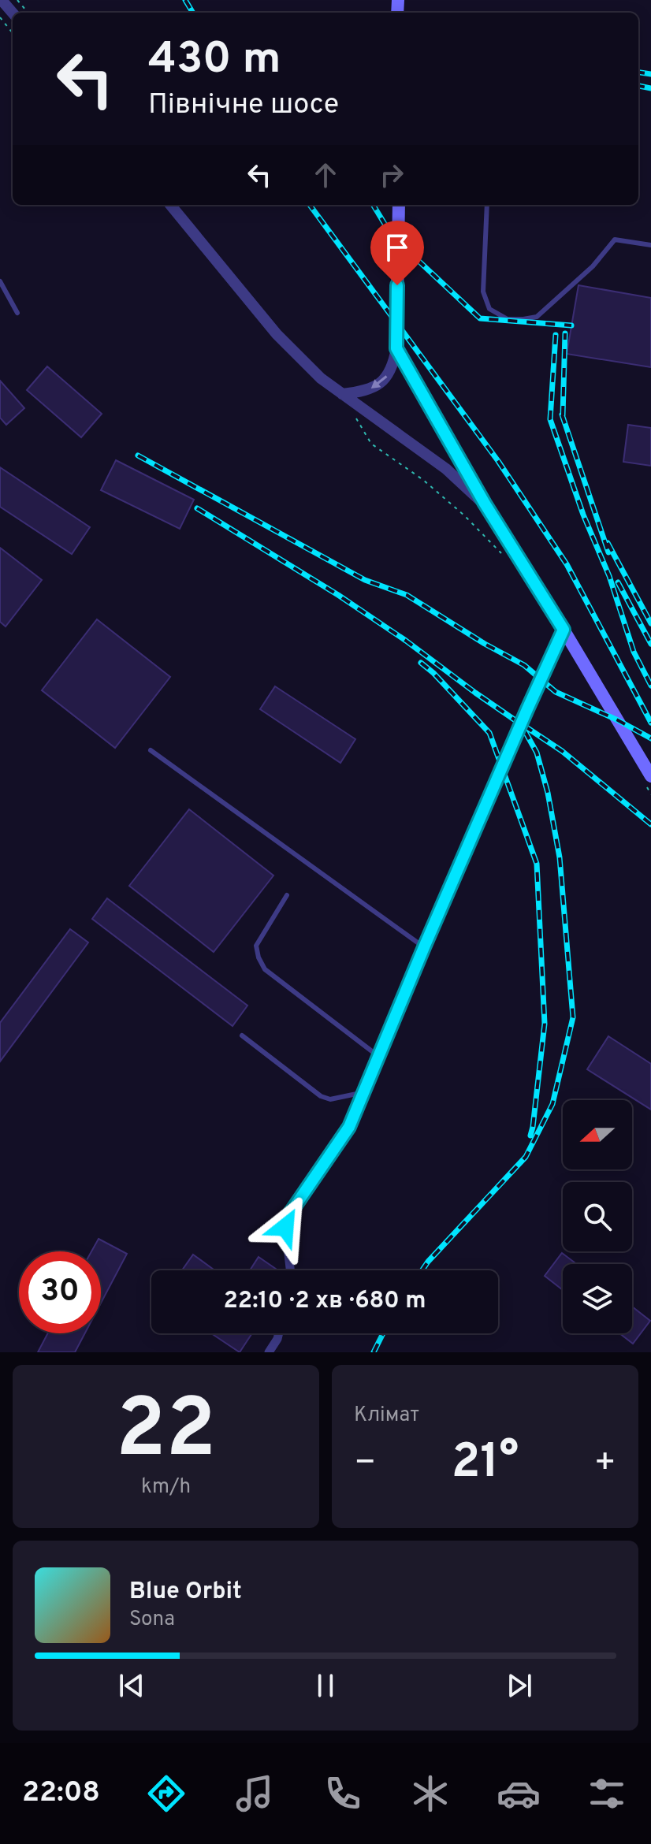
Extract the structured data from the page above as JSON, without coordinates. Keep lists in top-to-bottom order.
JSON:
{
  "north": "left",
  "page": {
    "turn": ["430 m", "Північне шосе"],
    "limit": "30",
    "trip": "22:10 · 2 хв · 680 m",
    "tile": [
      ["22", "km/h"],
      "Клімат"
    ],
    "heat": ["−", "21°", "+"],
    "song": ["Blue Orbit", "Sona"],
    "tabs": "22:08"
  }
}
